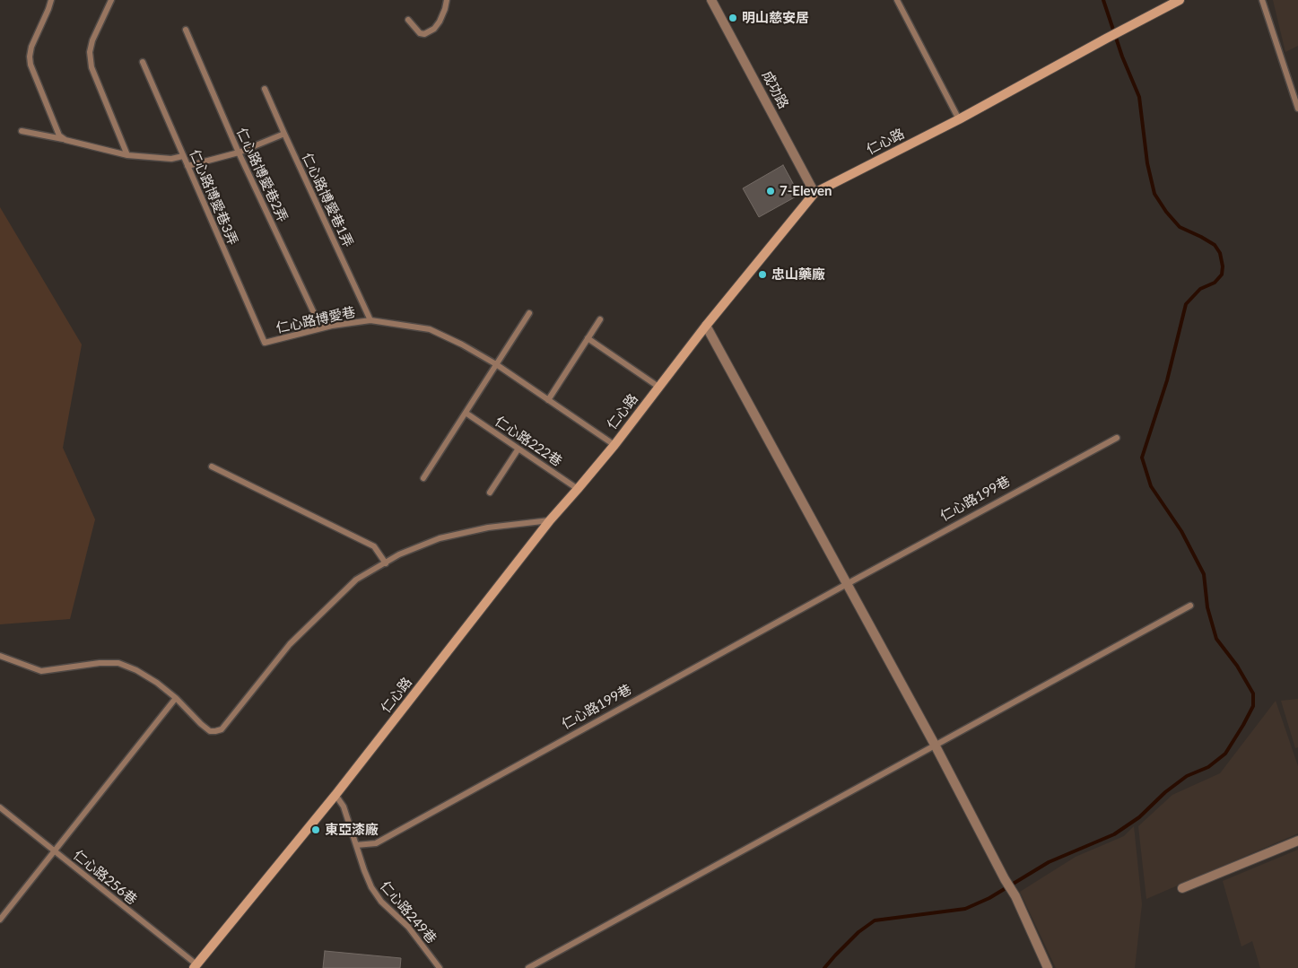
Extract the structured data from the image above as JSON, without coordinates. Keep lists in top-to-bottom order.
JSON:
{
  "streets": {
    "street": ["成功路", "仁心路"],
    "lane": [
      "仁心路博愛巷2弄",
      "仁心路博愛巷3弄",
      "仁心路博愛巷1弄",
      "仁心路博愛巷",
      "仁心路222巷",
      "仁心路199巷",
      "仁心路256巷",
      "仁心路249巷"
    ]
  },
  "crossings": [
    ["成功路", "仁心路"],
    ["仁心路", "仁心路博愛巷"],
    ["仁心路", "仁心路222巷"],
    ["仁心路", "仁心路256巷"],
    ["仁心路", "仁心路249巷"],
    ["仁心路博愛巷2弄", "仁心路博愛巷"],
    ["仁心路博愛巷3弄", "仁心路博愛巷"],
    ["仁心路博愛巷1弄", "仁心路博愛巷"],
    ["仁心路199巷", "仁心路249巷"]
  ],
  "places": [
    "明山慈安居",
    "7-Eleven",
    "忠山藥廠",
    "東亞漆廠"
  ]
}
